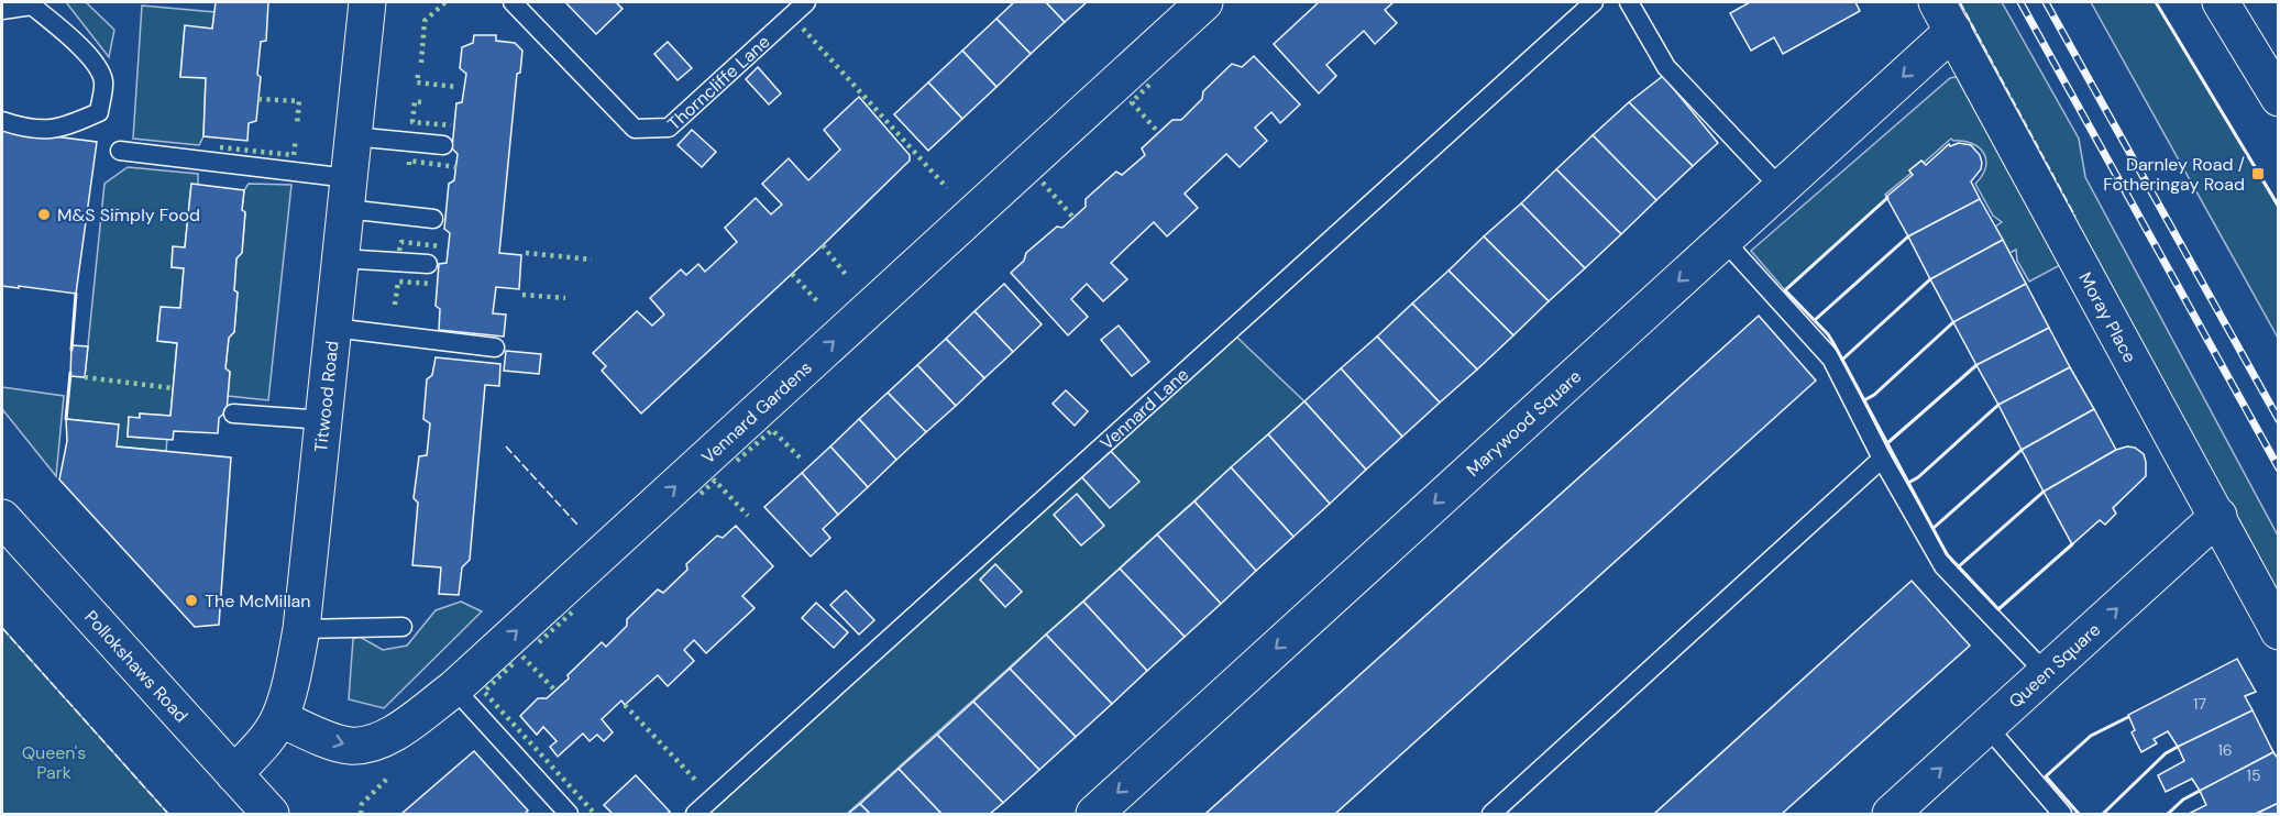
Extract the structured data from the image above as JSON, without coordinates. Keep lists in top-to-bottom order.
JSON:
{
  "streets": {
    "street": [
      "Moray Place",
      "Titwood Road",
      "Vennard Gardens",
      "Marywood Square",
      "Queen Square",
      "Pollokshaws Road"
    ],
    "lane": ["Thorncliffe Lane", "Vennard Lane"]
  },
  "crossings": [
    ["Moray Place", "Marywood Square"],
    ["Moray Place", "Queen Square"],
    ["Titwood Road", "Vennard Gardens"],
    ["Titwood Road", "Pollokshaws Road"]
  ],
  "one_way": ["Vennard Gardens", "Marywood Square", "Queen Square"],
  "parks": ["Queen's Park"],
  "places": {
    "transit": ["Darnley Road / Fotheringay Road"],
    "other": ["M&S Simply Food", "The McMillan"]
  },
  "house_numbers": ["17", "16", "15"]
}
